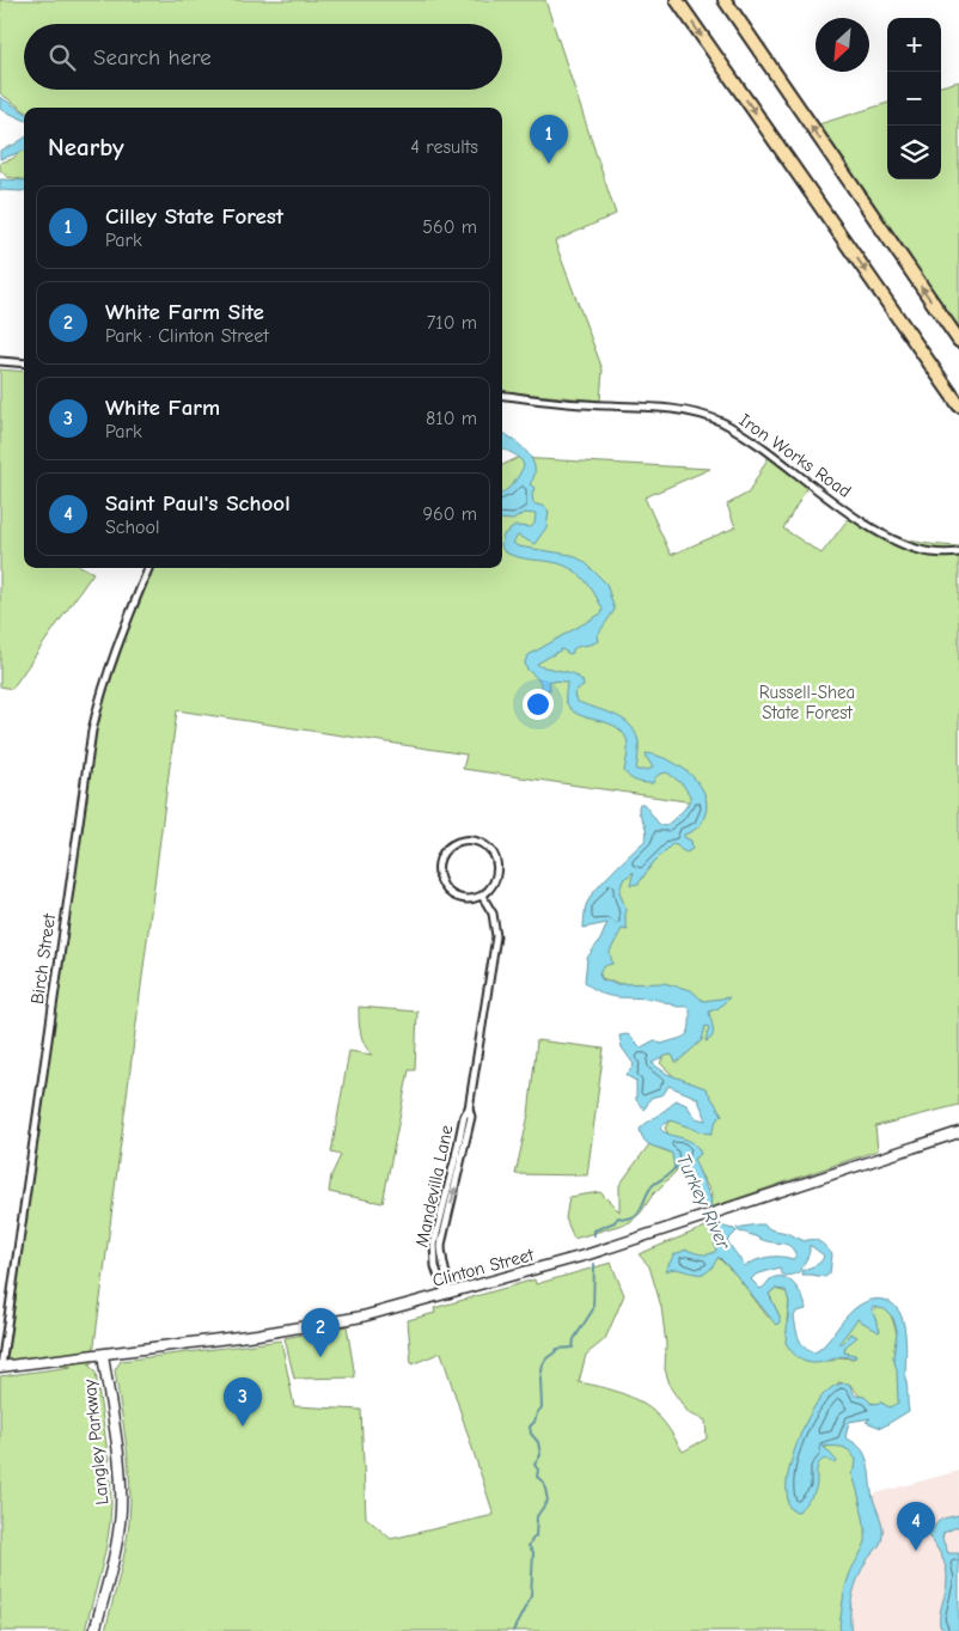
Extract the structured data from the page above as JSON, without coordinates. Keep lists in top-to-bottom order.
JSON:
{
  "streets": {
    "main road": ["Clinton Street", "Langley Parkway"],
    "street": ["Iron Works Road", "Birch Street", "Mandevilla Lane"]
  },
  "crossings": [
    ["Birch Street", "Clinton Street"],
    ["Mandevilla Lane", "Clinton Street"],
    ["Clinton Street", "Langley Parkway"]
  ],
  "water": ["Turkey River"],
  "parks": ["Russell-Shea State Forest"],
  "north": "bottom left",
  "page": {
    "map_buttons": ["+", "−"],
    "search": "Search here",
    "heading": ["Nearby", "4 results"],
    "pins": [
      "1",
      "2",
      "3",
      "4"
    ],
    "list": [
      {
        "mark": "1",
        "name": "Cilley State Forest",
        "note": "Park",
        "value": "560 m"
      },
      {
        "mark": "2",
        "name": "White Farm Site",
        "note": "Park · Clinton Street",
        "value": "710 m"
      },
      {
        "mark": "3",
        "name": "White Farm",
        "note": "Park",
        "value": "810 m"
      },
      {
        "mark": "4",
        "name": "Saint Paul's School",
        "note": "School",
        "value": "960 m"
      }
    ]
  }
}
